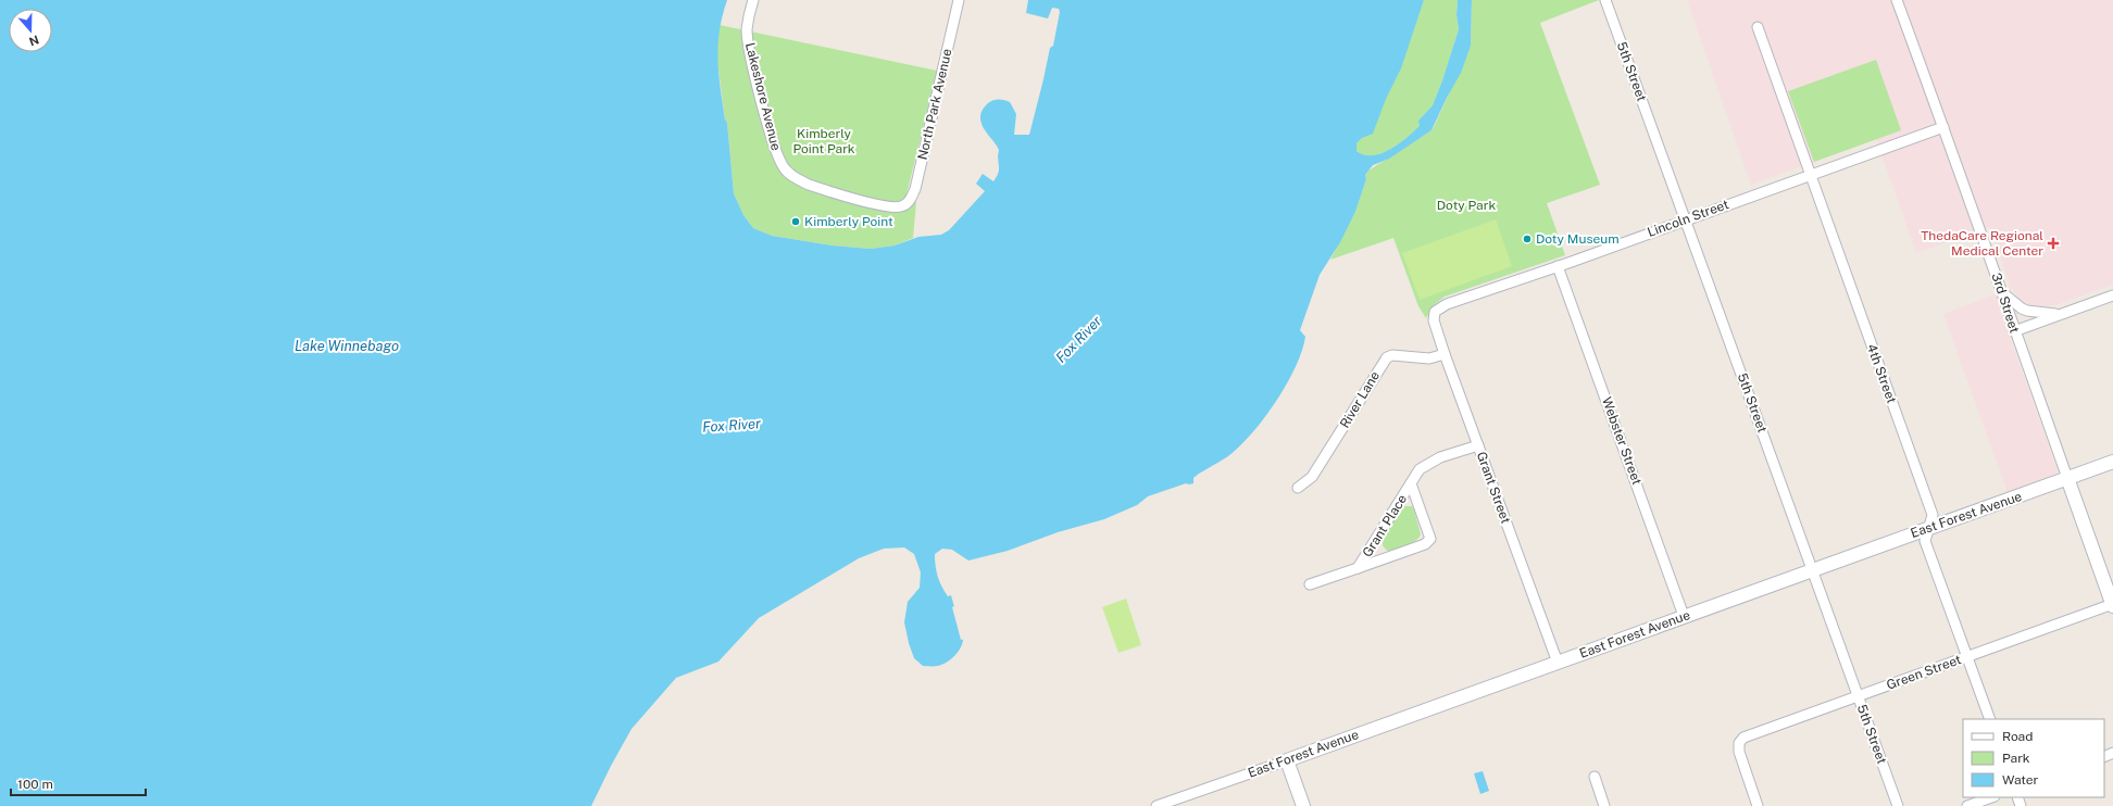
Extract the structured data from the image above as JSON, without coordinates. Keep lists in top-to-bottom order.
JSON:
{
  "streets": {
    "street": [
      "5th Street",
      "Lakeshore Avenue",
      "North Park Avenue",
      "Lincoln Street",
      "3rd Street",
      "4th Street",
      "River Lane",
      "Webster Street",
      "Grant Street",
      "East Forest Avenue",
      "Grant Place",
      "Green Street"
    ]
  },
  "crossings": [
    ["5th Street", "Lincoln Street"],
    ["5th Street", "East Forest Avenue"],
    ["5th Street", "Green Street"],
    ["Lakeshore Avenue", "North Park Avenue"],
    ["Lincoln Street", "3rd Street"],
    ["Lincoln Street", "4th Street"],
    ["Lincoln Street", "Webster Street"],
    ["Lincoln Street", "Grant Street"],
    ["3rd Street", "East Forest Avenue"],
    ["3rd Street", "Green Street"],
    ["4th Street", "East Forest Avenue"],
    ["4th Street", "Green Street"],
    ["River Lane", "Grant Street"],
    ["Webster Street", "East Forest Avenue"],
    ["Grant Street", "East Forest Avenue"],
    ["Grant Street", "Grant Place"]
  ],
  "water": ["Fox River", "Lake Winnebago"],
  "parks": ["Kimberly Point Park", "Doty Park"],
  "places": {
    "other": ["Kimberly Point", "Doty Museum"],
    "health": ["ThedaCare Regional Medical Center"]
  },
  "legend": ["Road", "Park", "Water"],
  "scale_bar": "100 m",
  "north": "bottom"
}
